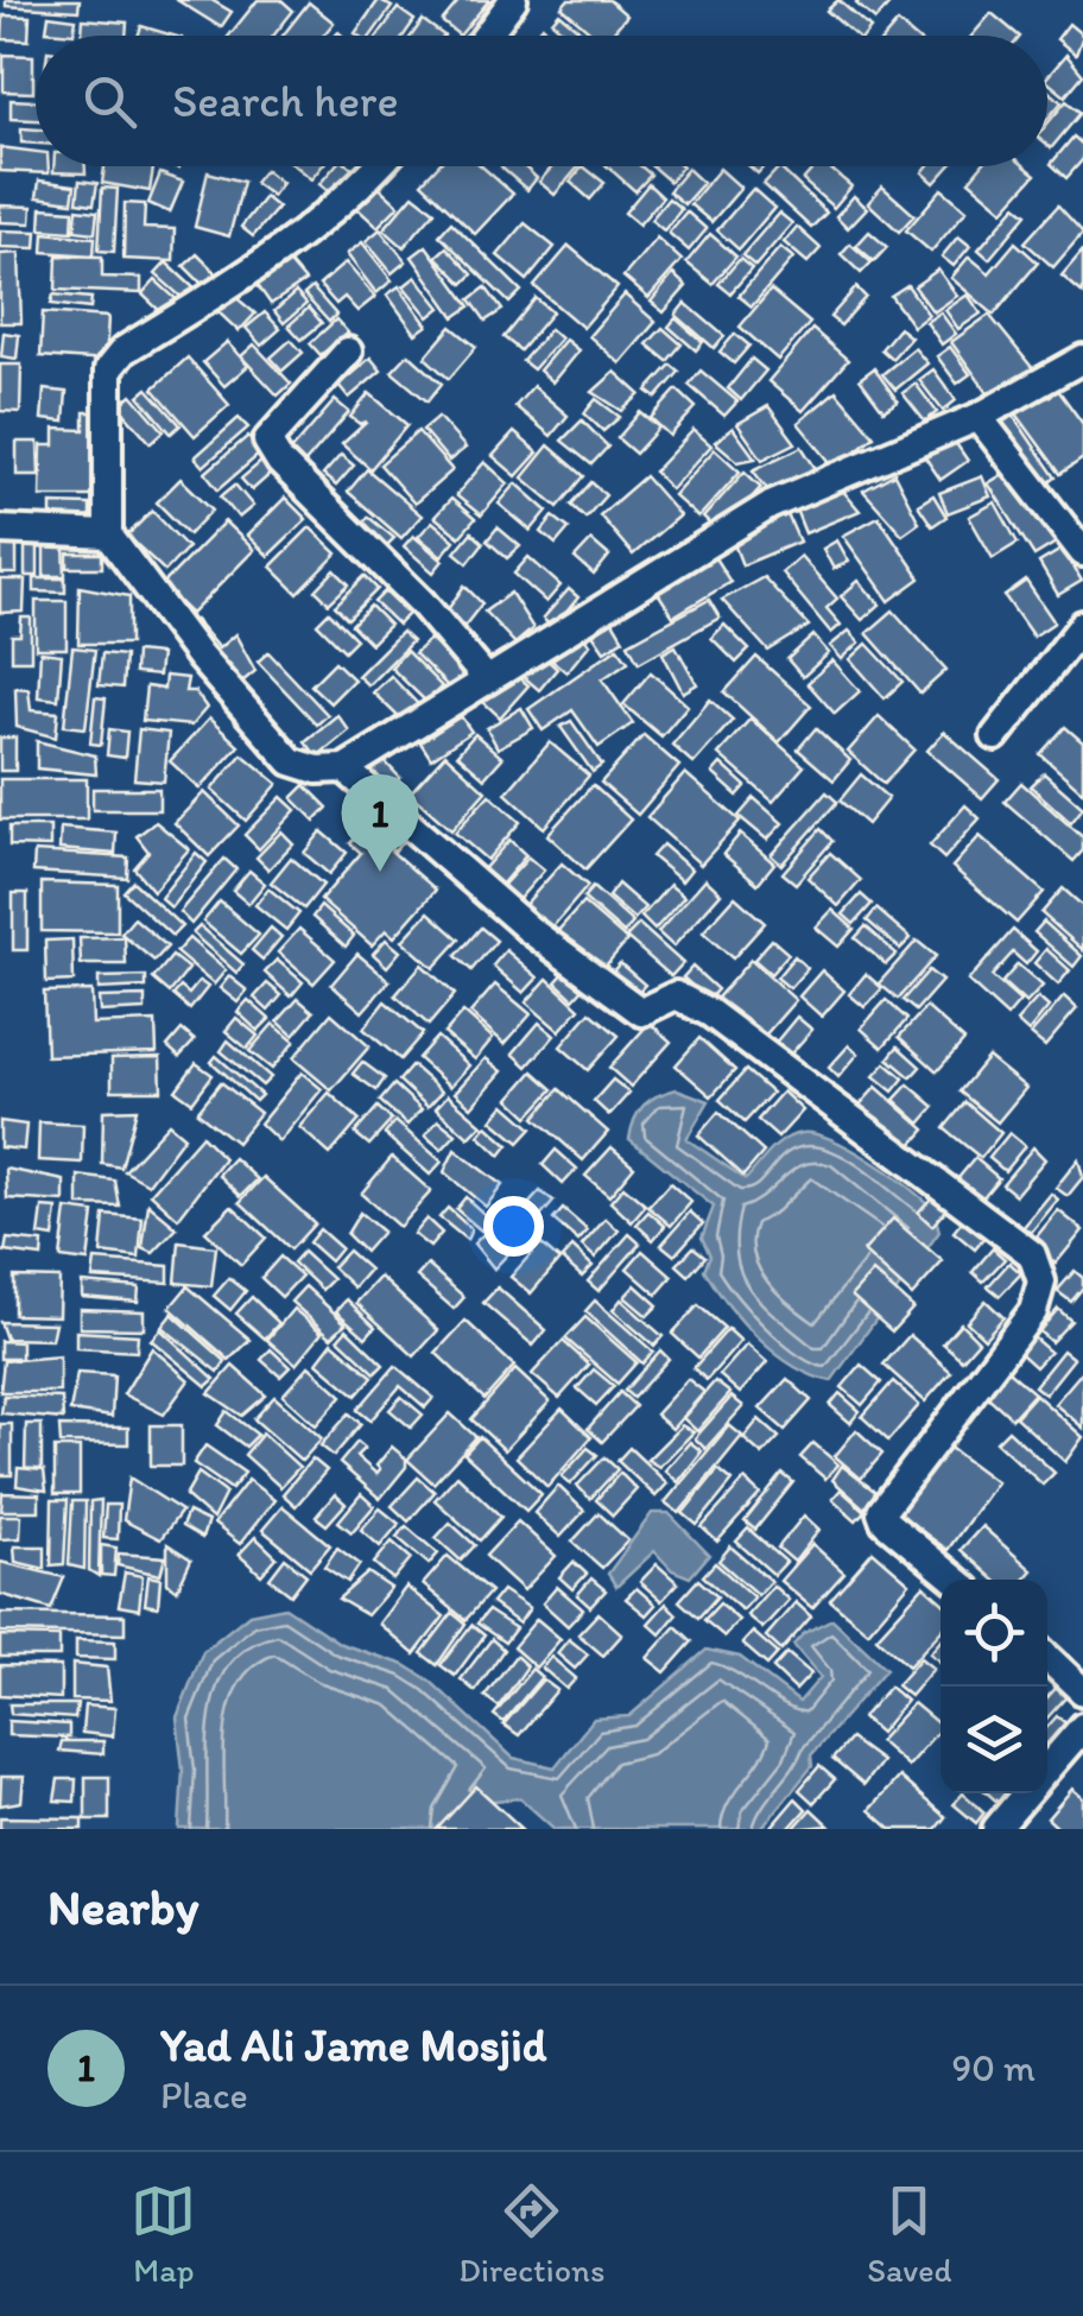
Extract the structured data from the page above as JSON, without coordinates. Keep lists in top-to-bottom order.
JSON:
{
  "page": {
    "search": "Search here",
    "pins": "1",
    "heading": "Nearby",
    "list": [
      {
        "mark": "1",
        "name": "Yad Ali Jame Mosjid",
        "note": "Place",
        "value": "90 m"
      }
    ],
    "nav": ["Map", "Directions", "Saved"]
  }
}
